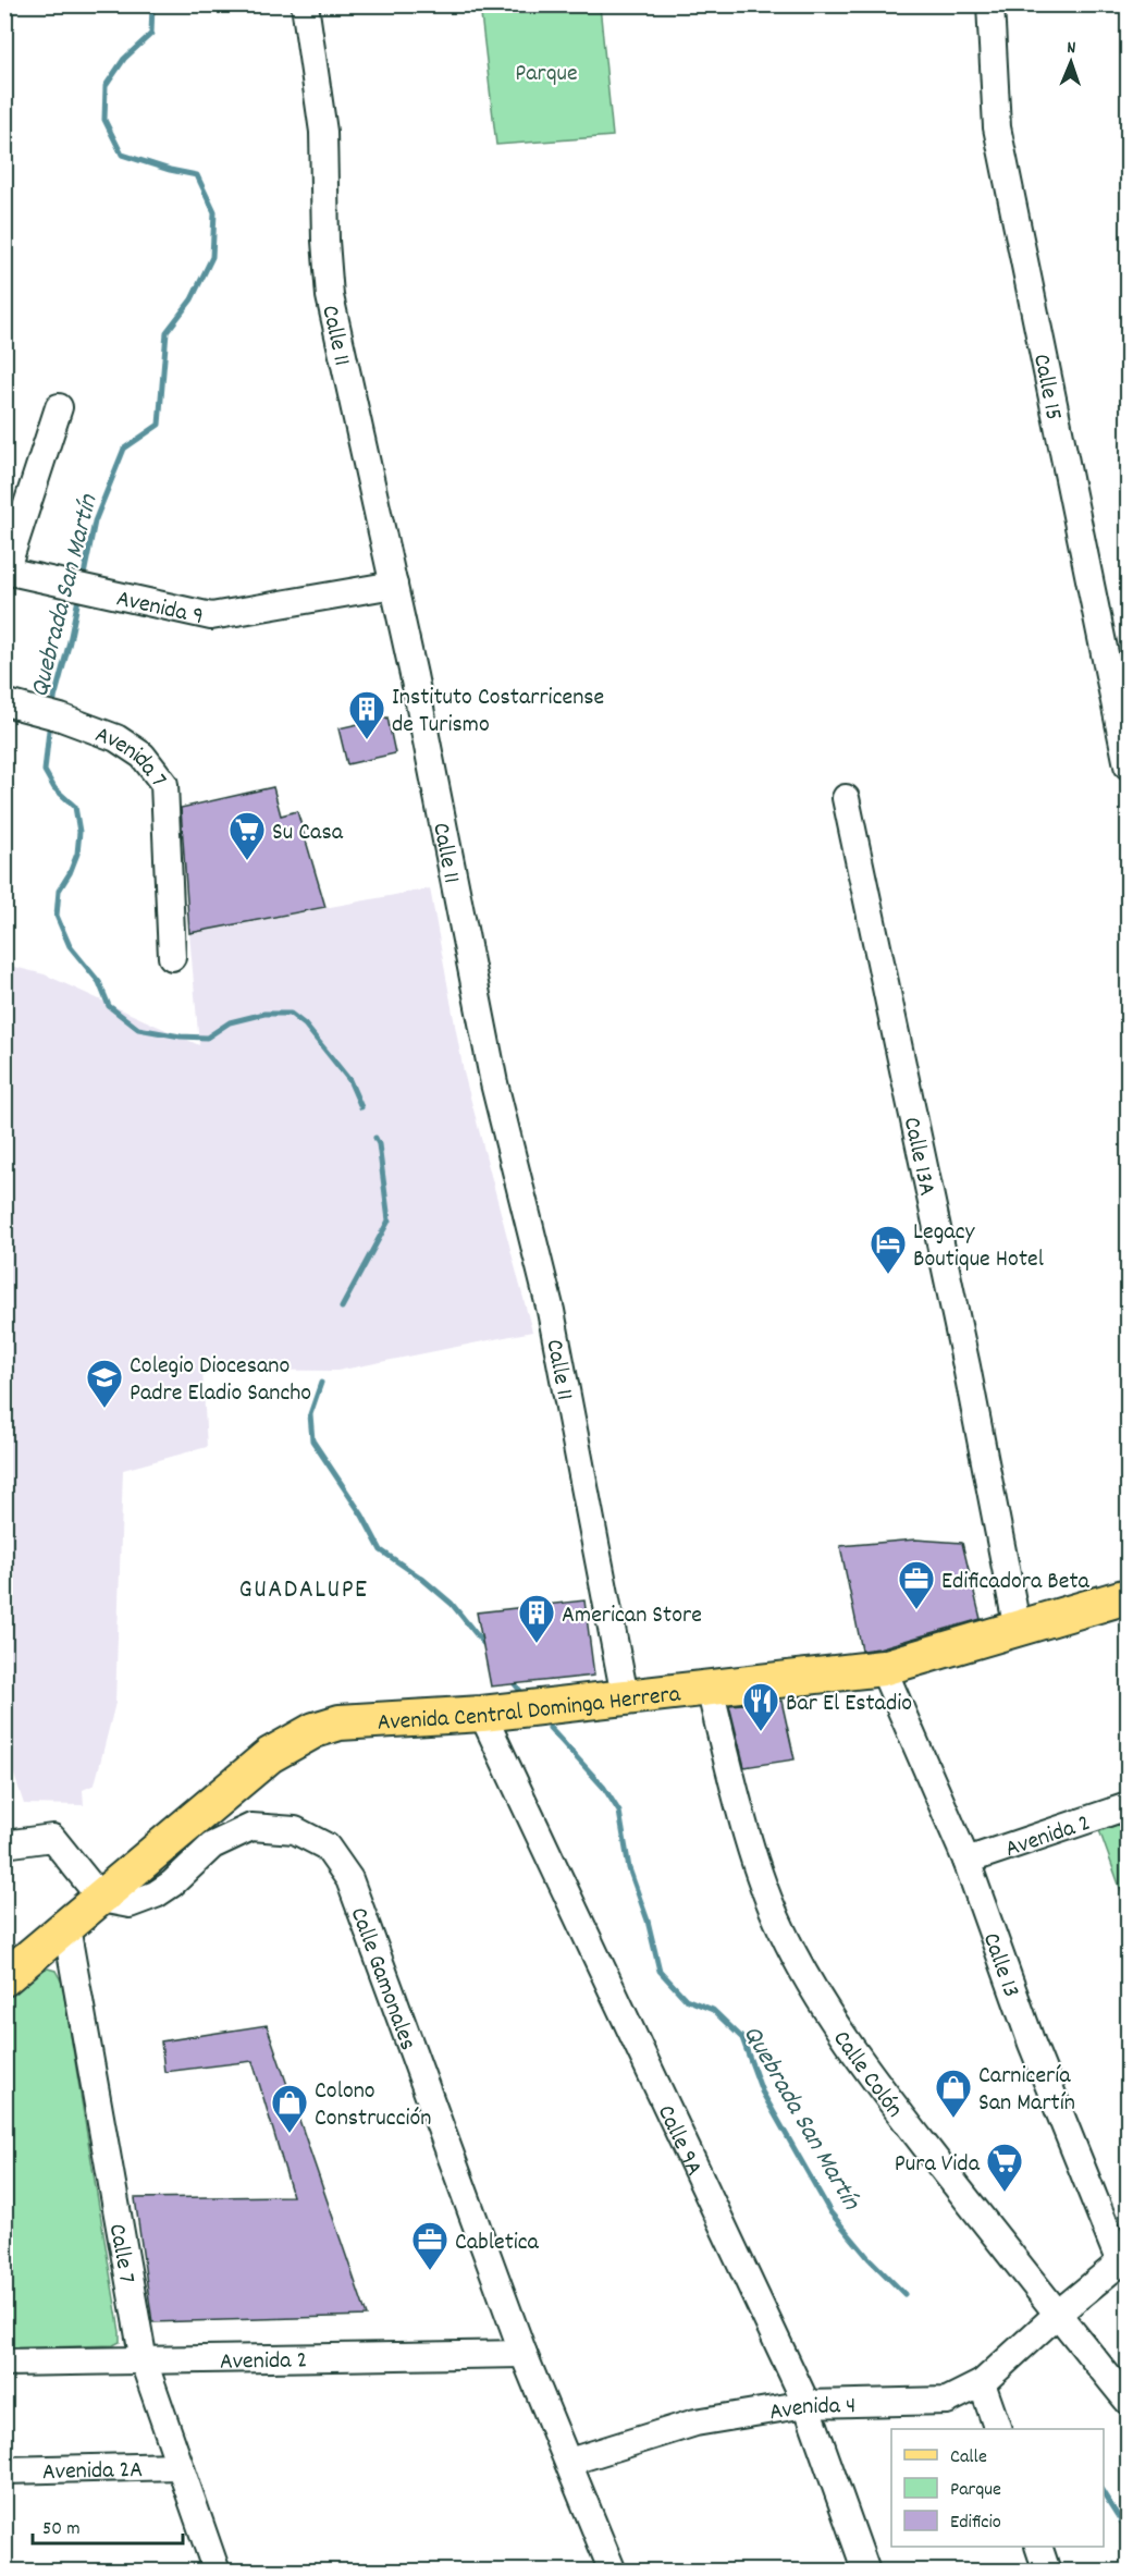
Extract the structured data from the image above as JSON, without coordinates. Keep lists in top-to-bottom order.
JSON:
{
  "streets": {
    "main road": ["Avenida Central Dominga Herrera"],
    "street": [
      "Calle 11",
      "Calle 15",
      "Avenida 9",
      "Avenida 7",
      "Calle 13A",
      "Avenida 2",
      "Calle 13",
      "Calle Gamonales",
      "Calle Colón",
      "Calle 9A",
      "Calle 7",
      "Avenida 4",
      "Avenida 2A"
    ]
  },
  "crossings": [
    ["Calle 11", "Avenida 9"],
    ["Calle 11", "Avenida Central Dominga Herrera"],
    ["Calle 13A", "Avenida Central Dominga Herrera"],
    ["Avenida Central Dominga Herrera", "Calle 13"],
    ["Avenida Central Dominga Herrera", "Calle Gamonales"],
    ["Avenida Central Dominga Herrera", "Calle Colón"],
    ["Avenida Central Dominga Herrera", "Calle 9A"],
    ["Avenida Central Dominga Herrera", "Calle 7"],
    ["Avenida 2", "Calle 13"],
    ["Avenida 2", "Calle Gamonales"],
    ["Avenida 2", "Calle 7"],
    ["Calle 13", "Avenida 4"],
    ["Calle Gamonales", "Avenida 4"],
    ["Calle Colón", "Avenida 4"],
    ["Calle 9A", "Avenida 4"],
    ["Calle 7", "Avenida 2A"]
  ],
  "districts": ["GUADALUPE"],
  "water": ["Quebrada San Martín"],
  "parks": ["Parque"],
  "places": {
    "building": ["Instituto Costarricense de Turismo", "American Store"],
    "supermarket": ["Su Casa", "Pura Vida"],
    "hotel": ["Legacy Boutique Hotel"],
    "school or university": ["Colegio Diocesano Padre Eladio Sancho"],
    "office": ["Edificadora Beta", "Cabletica"],
    "restaurant": ["Bar El Estadio"],
    "shop": ["Carnicería San Martín", "Colono Construcción"]
  },
  "legend": ["Calle", "Parque", "Edificio"],
  "scale_bar": "50 m",
  "north": "top"
}
